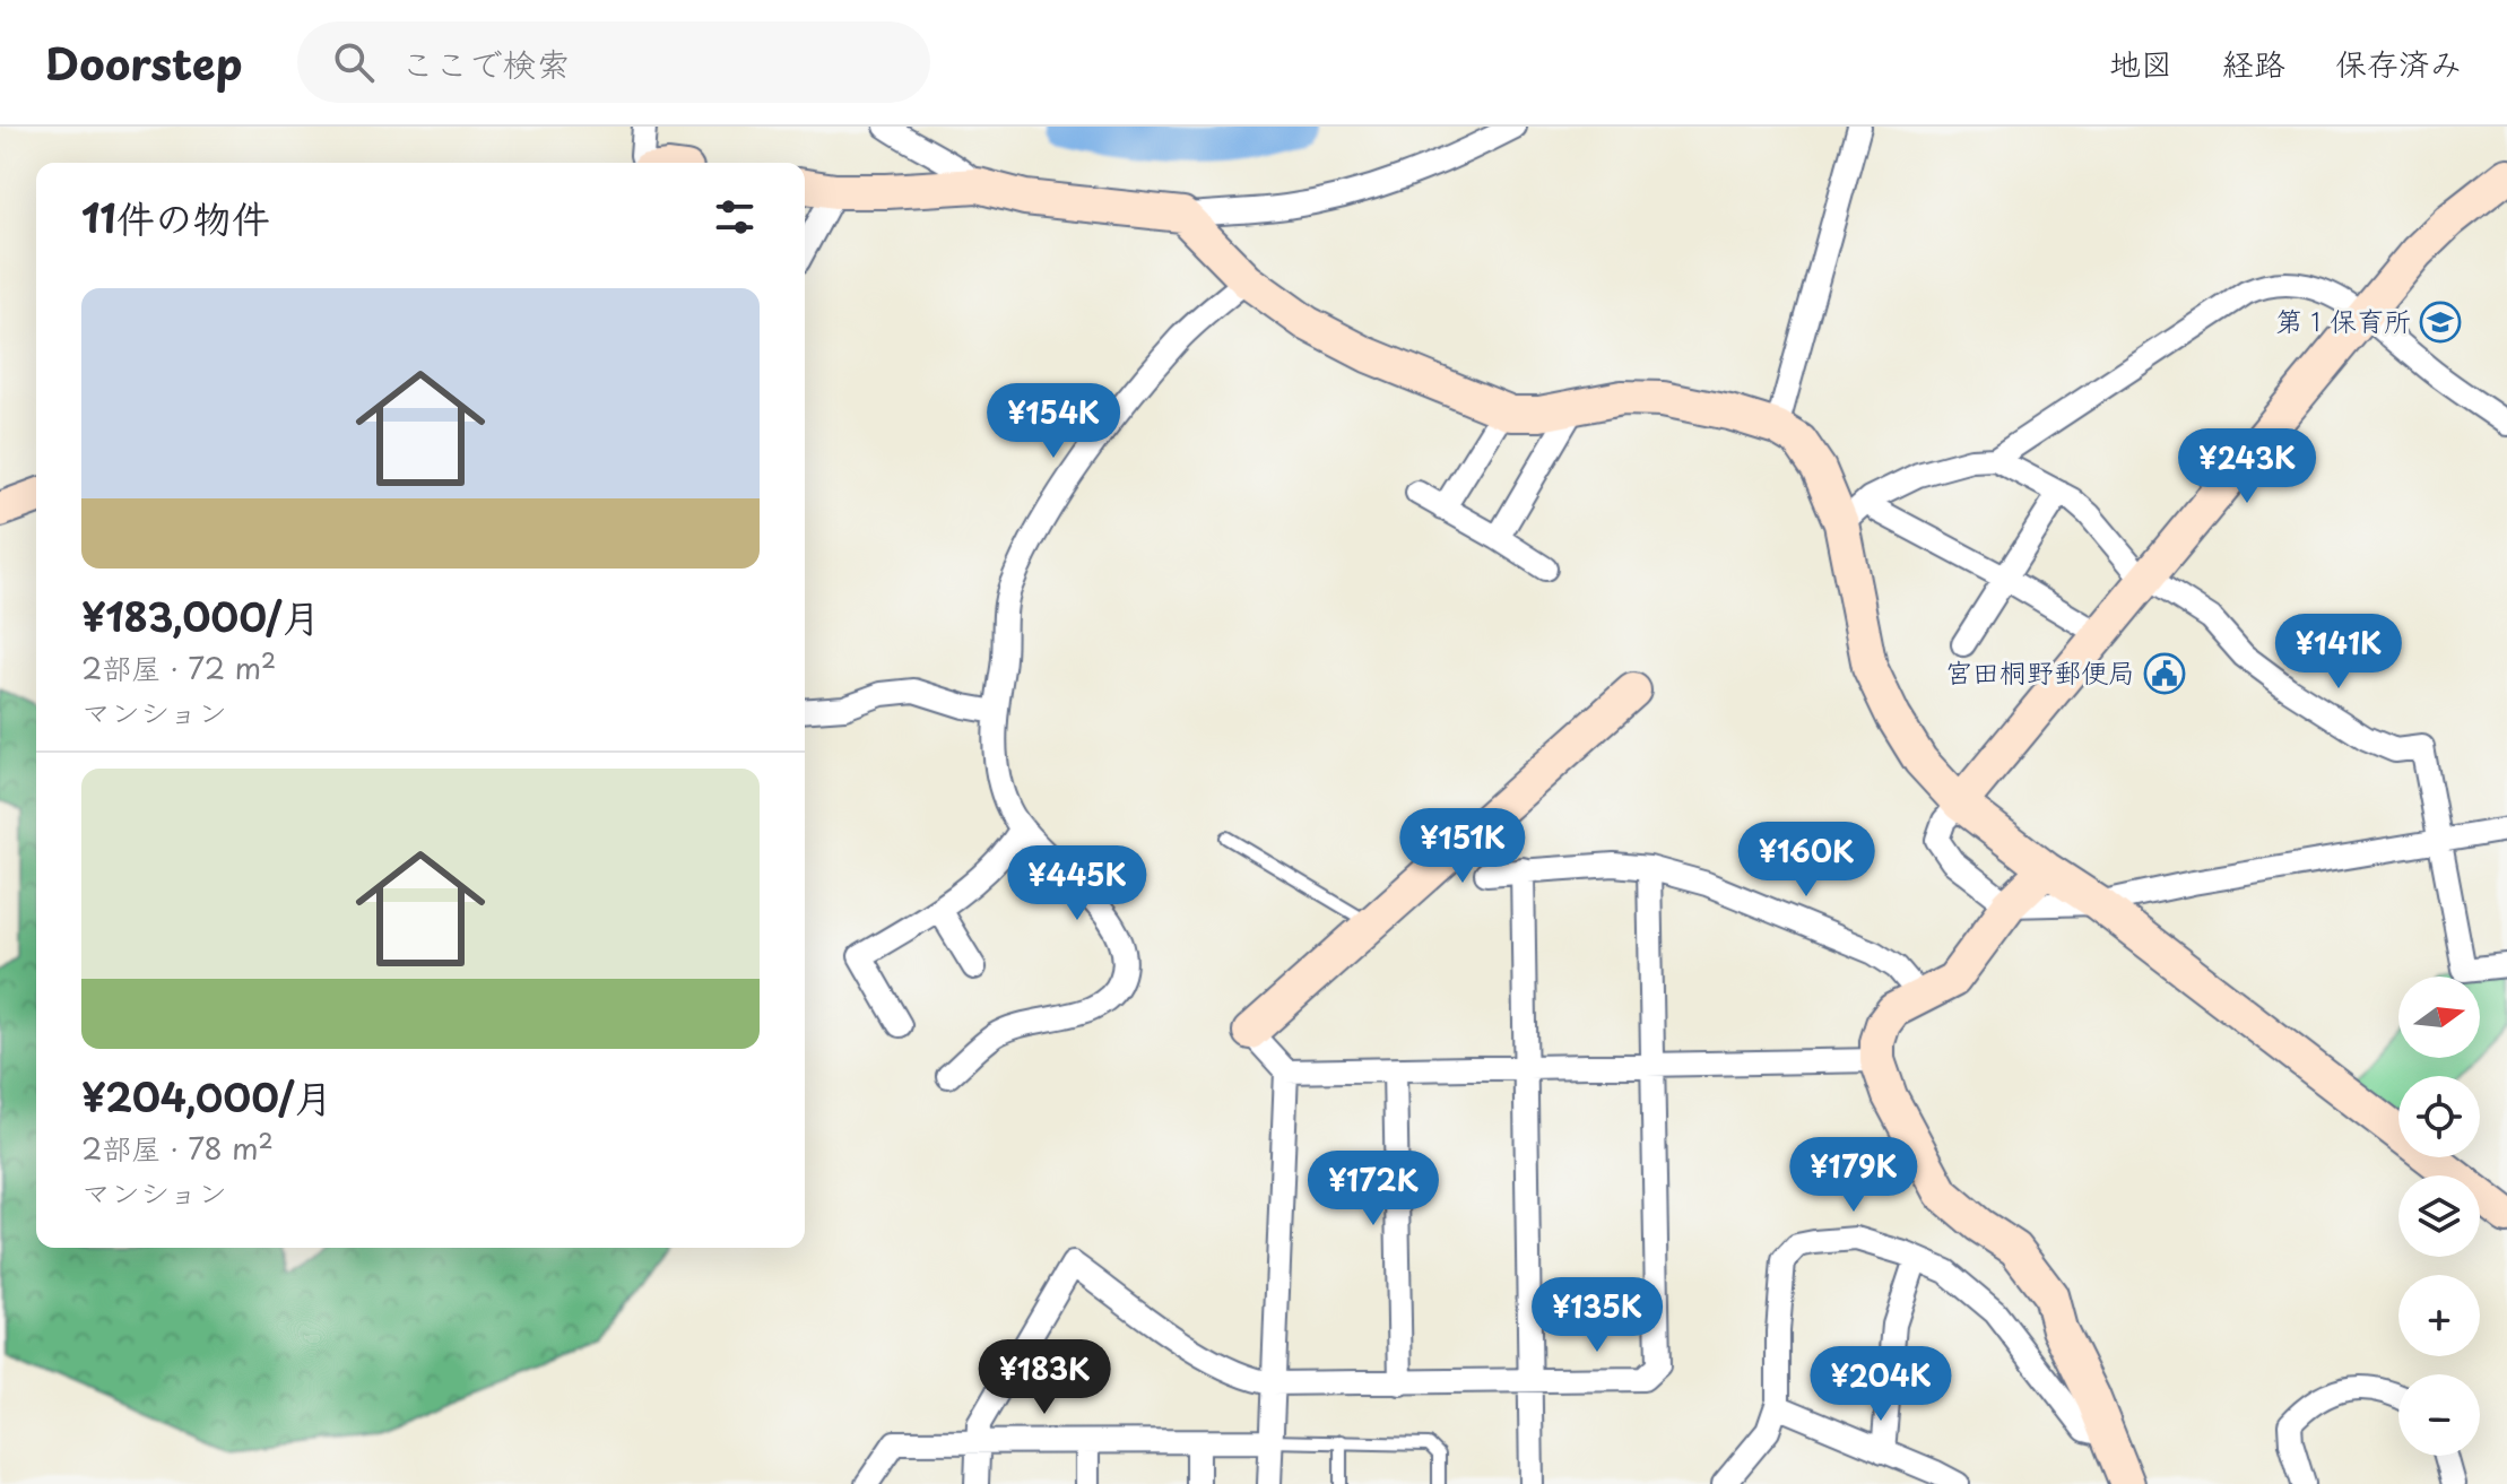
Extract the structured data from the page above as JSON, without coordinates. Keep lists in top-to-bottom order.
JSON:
{
  "places": {
    "school or university": ["第１保育所"],
    "public building": ["宮田桐野郵便局"]
  },
  "north": "right",
  "page": {
    "header": "Doorstep",
    "search": "ここで検索",
    "nav": ["地図", "経路", "保存済み"],
    "heading": "11件の物件",
    "list": [
      {
        "name": "¥183,000/月",
        "note": "2部屋 · 72 m² · マンション"
      },
      {
        "name": "¥204,000/月",
        "note": "2部屋 · 78 m² · マンション"
      }
    ],
    "price": [
      "¥154K",
      "¥243K",
      "¥141K",
      "¥151K",
      "¥160K",
      "¥445K",
      "¥179K",
      "¥172K",
      "¥135K",
      "¥183K",
      "¥204K"
    ],
    "map_buttons": ["+", "−"]
  }
}
